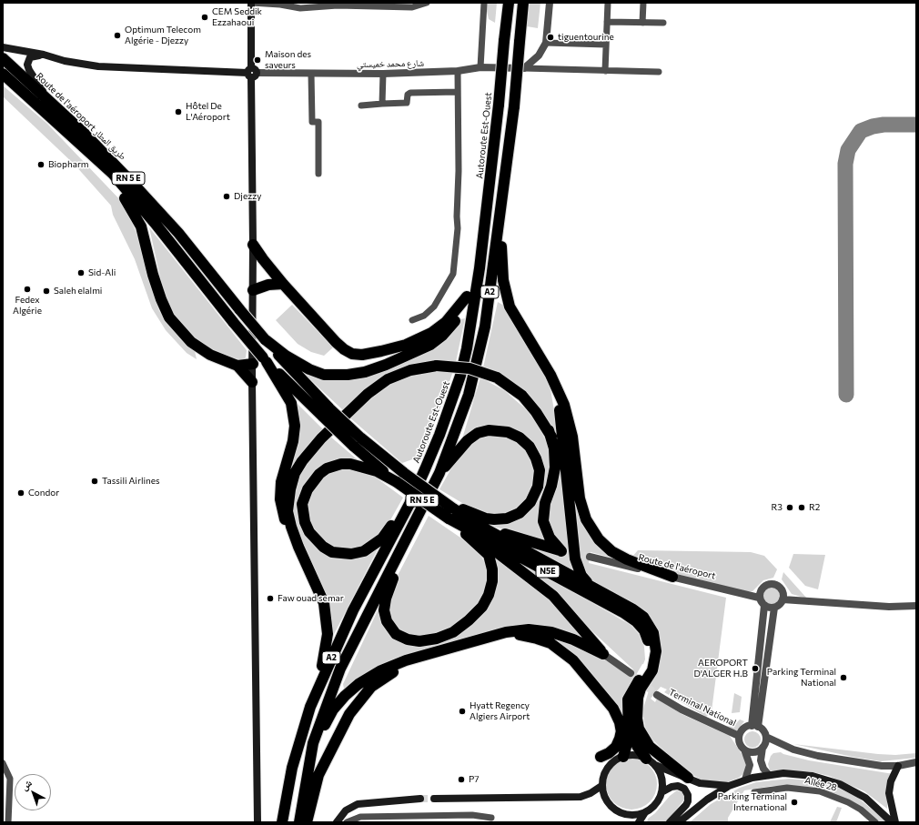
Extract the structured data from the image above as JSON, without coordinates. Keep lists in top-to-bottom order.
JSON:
{
  "streets": {
    "highway": [
      "Route de l'aéroport طريق المطار",
      "Autoroute Est-Ouest",
      "RN 5 E",
      "A2",
      "N5E"
    ],
    "street": [
      "شارع محمد خميستي",
      "Route de l'aéroport",
      "Terminal National",
      "Allée 28"
    ]
  },
  "crossings": [
    ["Route de l'aéroport طريق المطار", "RN 5 E"],
    ["RN 5 E", "N5E"]
  ],
  "places": [
    "CEM Seddik Ezzahaoui",
    "Optimum Telecom Algérie - Djezzy",
    "tiguentourine",
    "Maison des saveurs",
    "Hôtel De L'Aéroport",
    "Biopharm",
    "Djezzy",
    "Sid-Ali",
    "Fedex Algérie",
    "Saleh elalmi",
    "Tassili Airlines",
    "Condor",
    "R3",
    "R2",
    "Faw ouad semar",
    "AEROPORT D'ALGER H.B",
    "Parking Terminal National",
    "Hyatt Regency Algiers Airport",
    "P7",
    "Parking Terminal International"
  ],
  "north": "top left"
}
